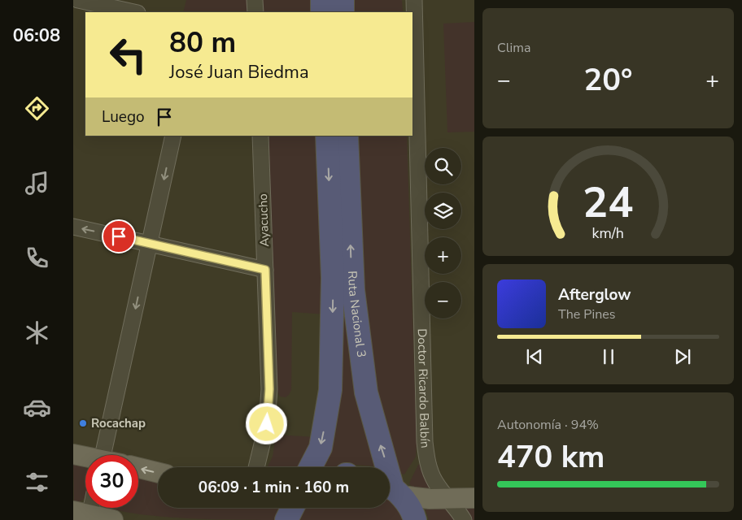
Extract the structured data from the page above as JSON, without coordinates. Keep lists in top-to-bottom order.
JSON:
{
  "streets": {
    "highway": ["Ruta Nacional 3"],
    "street": ["Ayacucho", "Doctor Ricardo Balbín"]
  },
  "places": ["Rocachap"],
  "page": {
    "tabs": "06:08",
    "tile": [
      "Clima",
      ["Autonomía · 94%", "470 km"]
    ],
    "turn": ["80 m", "José Juan Biedma"],
    "heat": ["−", "20°", "+"],
    "then": "Luego",
    "map_buttons": ["+", "−"],
    "song": ["Afterglow", "The Pines"],
    "limit": "30",
    "trip": "06:09 · 1 min · 160 m",
    "gauge": ["24", "km/h"]
  }
}
